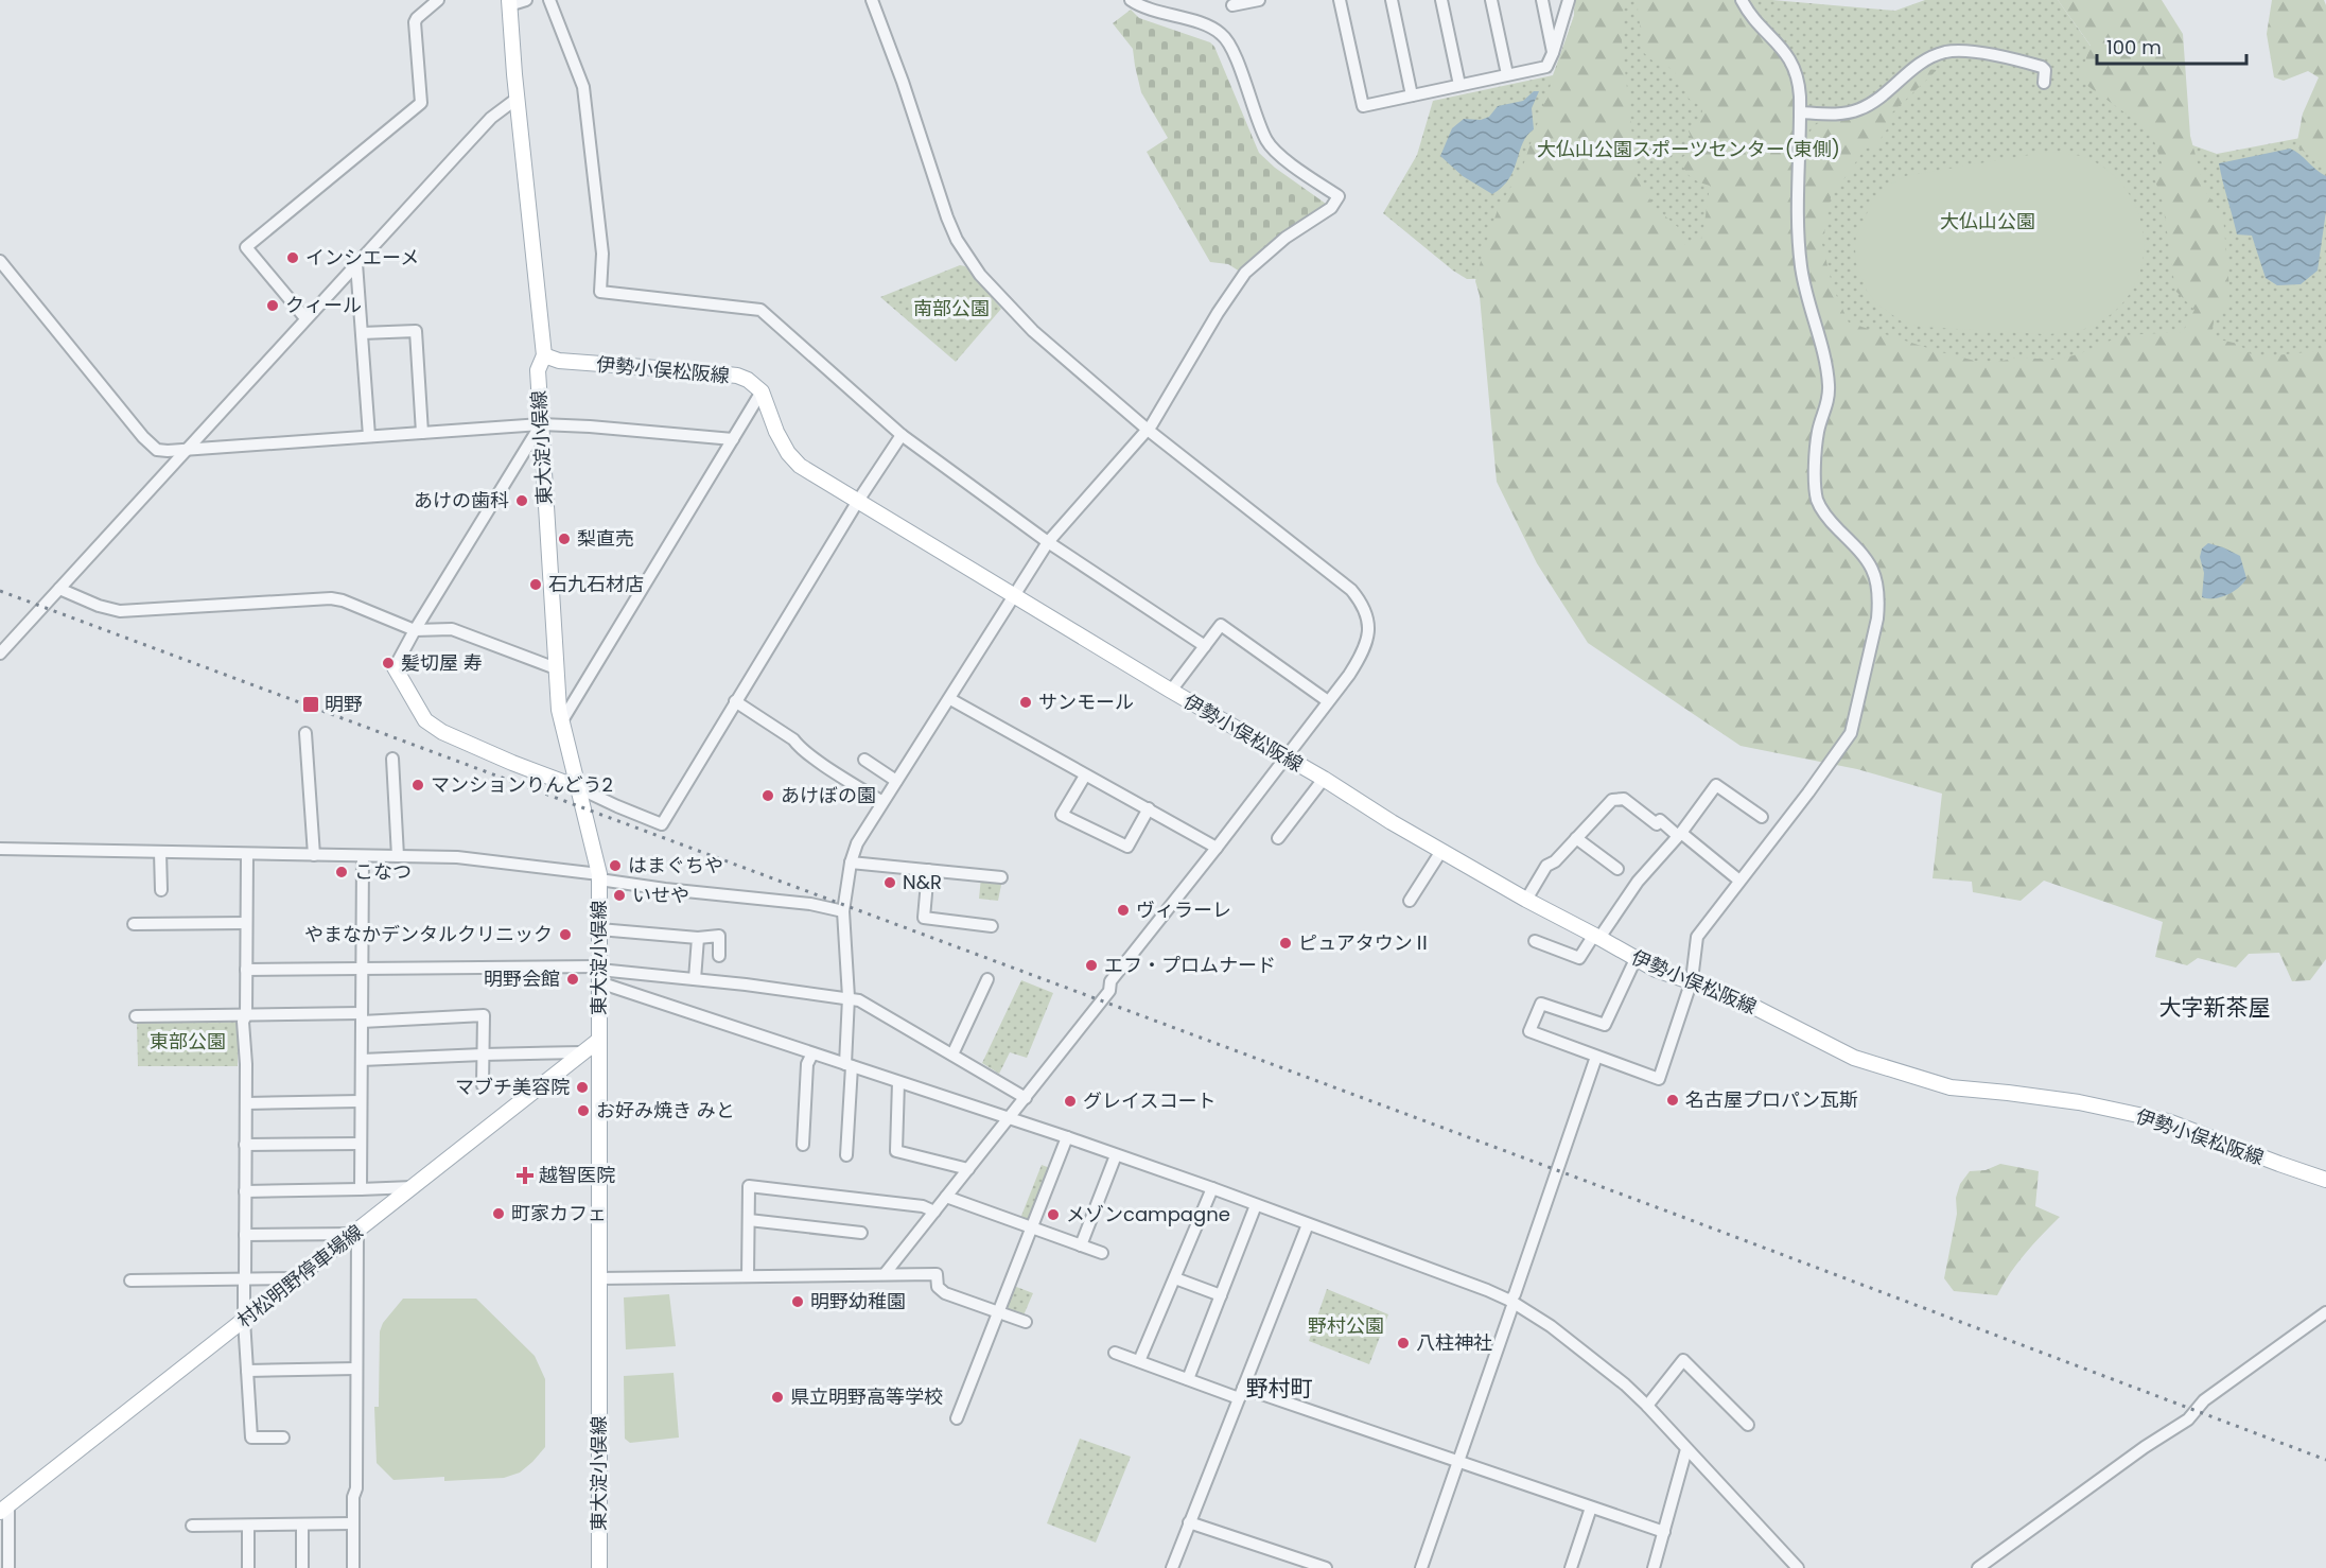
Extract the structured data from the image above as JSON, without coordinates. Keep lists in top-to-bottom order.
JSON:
{
  "streets": {
    "main road": ["伊勢小俣松阪線", "東大淀小俣線", "村松明野停車場線"]
  },
  "crossings": [
    ["伊勢小俣松阪線", "東大淀小俣線"],
    ["東大淀小俣線", "村松明野停車場線"]
  ],
  "districts": ["大字新茶屋", "野村町"],
  "parks": [
    "大仏山公園スポーツセンター(東側)",
    "大仏山公園",
    "南部公園",
    "東部公園",
    "野村公園"
  ],
  "places": {
    "other": [
      "インシエーメ",
      "クィール",
      "あけの歯科",
      "梨直売",
      "石九石材店",
      "髪切屋 寿",
      "サンモール",
      "マンションりんどう2",
      "あけぼの園",
      "はまぐちや",
      "こなつ",
      "N&R",
      "いせや",
      "ヴィラーレ",
      "やまなかデンタルクリニック",
      "ピュアタウンⅡ",
      "エフ・プロムナード",
      "明野会館",
      "マブチ美容院",
      "名古屋プロパン瓦斯",
      "グレイスコート",
      "お好み焼き みと",
      "町家カフェ",
      "メゾンcampagne",
      "明野幼稚園",
      "八柱神社",
      "県立明野高等学校"
    ],
    "transit": ["明野"],
    "health": ["越智医院"]
  },
  "scale_bar": "100 m"
}
